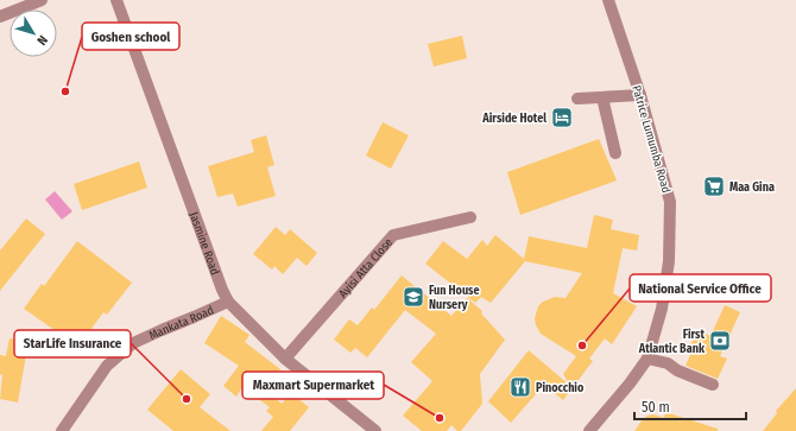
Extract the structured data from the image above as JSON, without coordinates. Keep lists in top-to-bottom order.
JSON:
{
  "streets": {
    "street": [
      "Patrice Lumumba Road",
      "Jasmine Road",
      "Ayisi Atta Close",
      "Mankata Road"
    ]
  },
  "crossings": [
    ["Jasmine Road", "Ayisi Atta Close"],
    ["Jasmine Road", "Mankata Road"]
  ],
  "places": {
    "other": [
      "Goshen school",
      "National Service Office",
      "StarLife Insurance",
      "Maxmart Supermarket"
    ],
    "hotel": ["Airside Hotel"],
    "supermarket": ["Maa Gina"],
    "school or university": ["Fun House Nursery"],
    "bank": ["First Atlantic Bank"],
    "restaurant": ["Pinocchio"]
  },
  "scale_bar": "50 m",
  "north": "bottom right"
}
